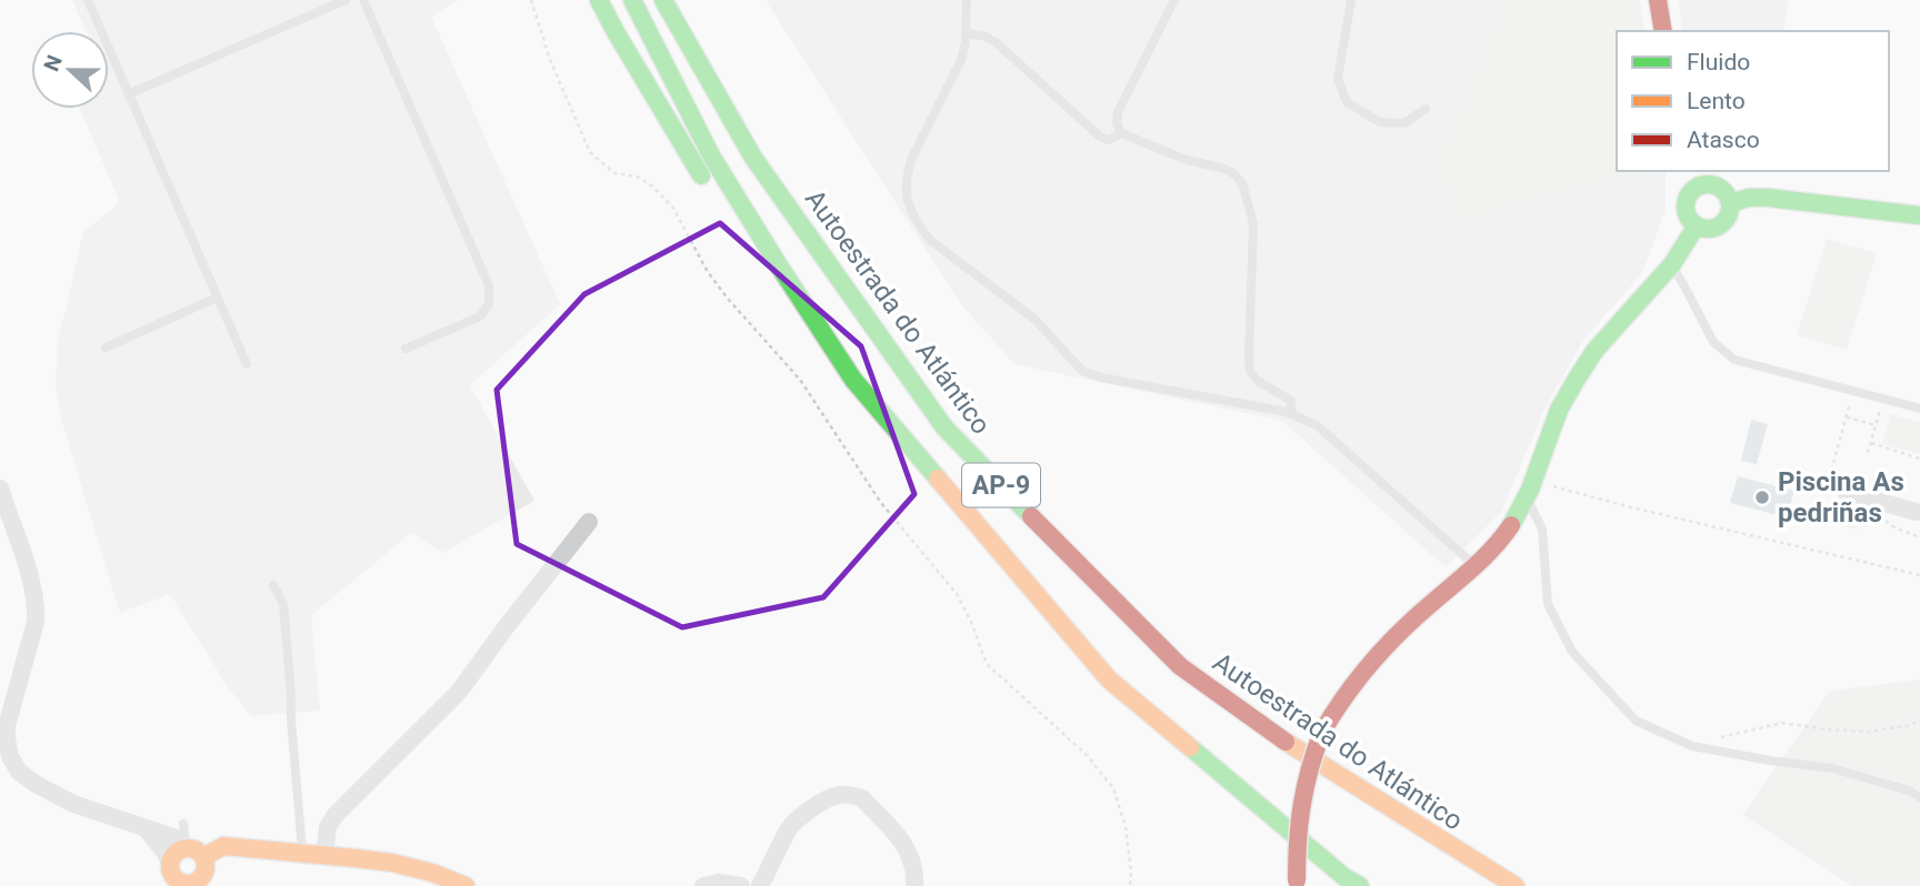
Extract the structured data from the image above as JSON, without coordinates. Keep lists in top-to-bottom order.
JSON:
{
  "streets": {
    "main road": ["Autoestrada do Atlántico", "AP-9"]
  },
  "places": ["Piscina As pedriñas"],
  "legend": ["Fluido", "Lento", "Atasco"],
  "north": "left"
}
